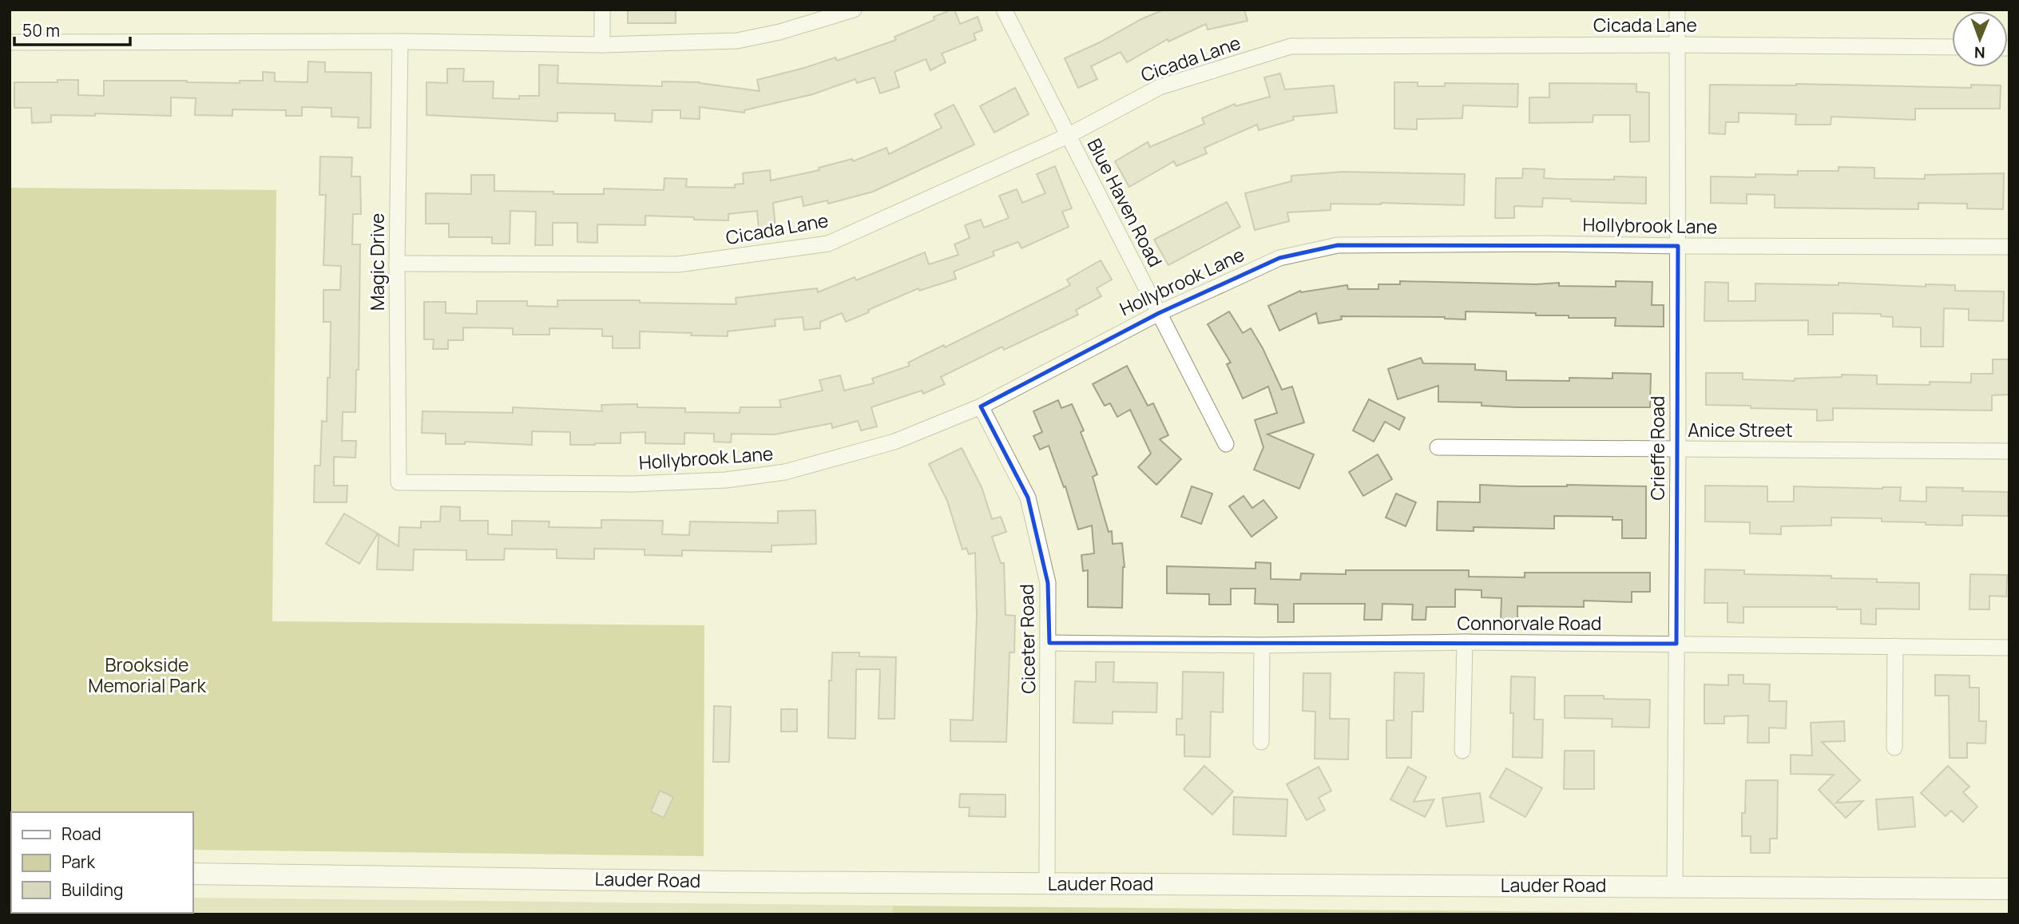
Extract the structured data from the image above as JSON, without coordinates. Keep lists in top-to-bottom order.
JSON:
{
  "streets": {
    "main road": ["Lauder Road"],
    "street": [
      "Cicada Lane",
      "Blue Haven Road",
      "Hollybrook Lane",
      "Magic Drive",
      "Anice Street",
      "Crieffe Road",
      "Connorvale Road",
      "Ciceter Road"
    ]
  },
  "crossings": [
    ["Cicada Lane", "Blue Haven Road"],
    ["Cicada Lane", "Magic Drive"],
    ["Cicada Lane", "Crieffe Road"],
    ["Blue Haven Road", "Hollybrook Lane"],
    ["Hollybrook Lane", "Magic Drive"],
    ["Hollybrook Lane", "Crieffe Road"],
    ["Hollybrook Lane", "Ciceter Road"],
    ["Anice Street", "Crieffe Road"],
    ["Crieffe Road", "Connorvale Road"],
    ["Crieffe Road", "Lauder Road"],
    ["Connorvale Road", "Ciceter Road"],
    ["Ciceter Road", "Lauder Road"]
  ],
  "parks": ["Brookside Memorial Park"],
  "legend": ["Road", "Park", "Building"],
  "scale_bar": "50 m",
  "north": "bottom"
}
